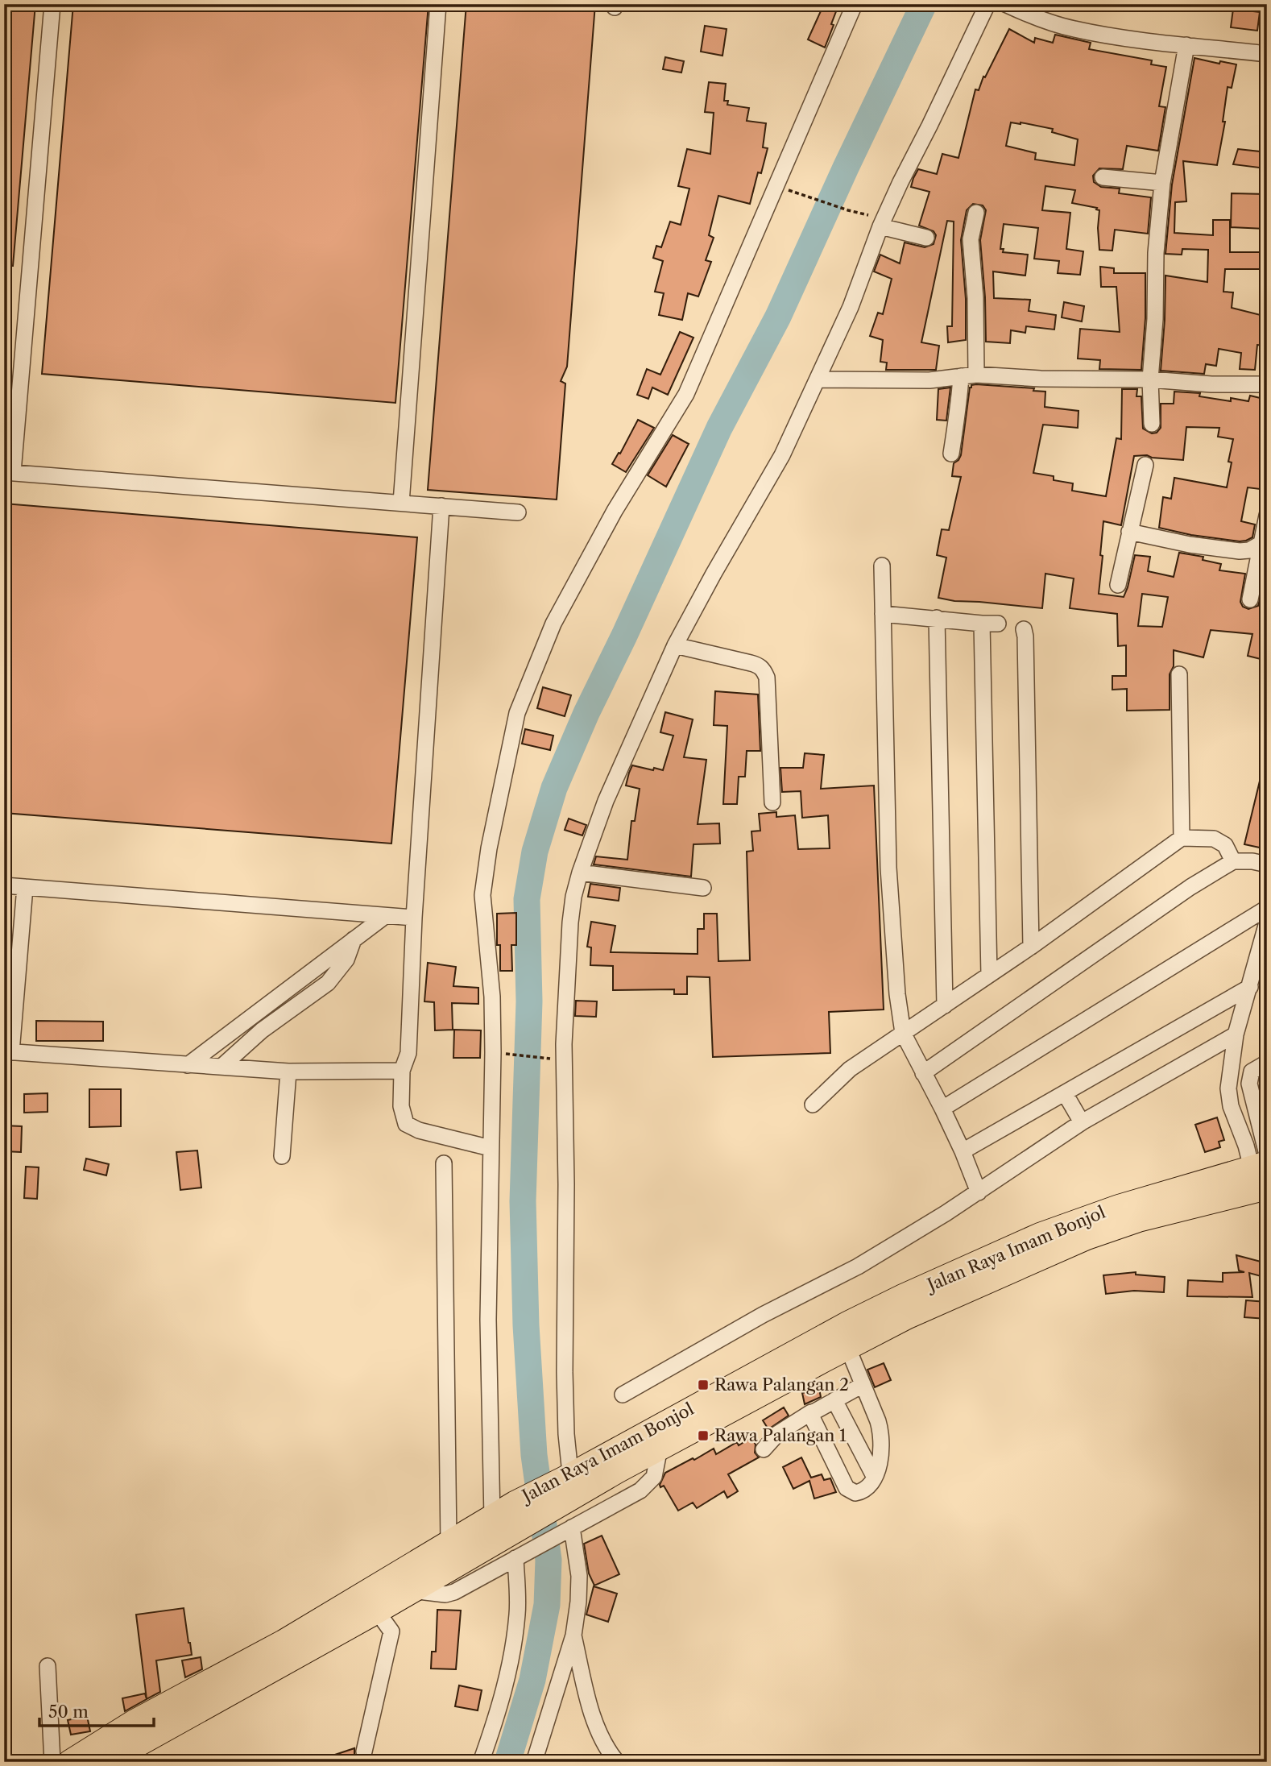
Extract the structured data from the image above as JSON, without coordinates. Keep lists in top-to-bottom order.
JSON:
{
  "streets": {
    "highway": ["Jalan Raya Imam Bonjol"]
  },
  "places": {
    "transit": ["Rawa Palangan 2", "Rawa Palangan 1"]
  },
  "scale_bar": "50 m"
}
